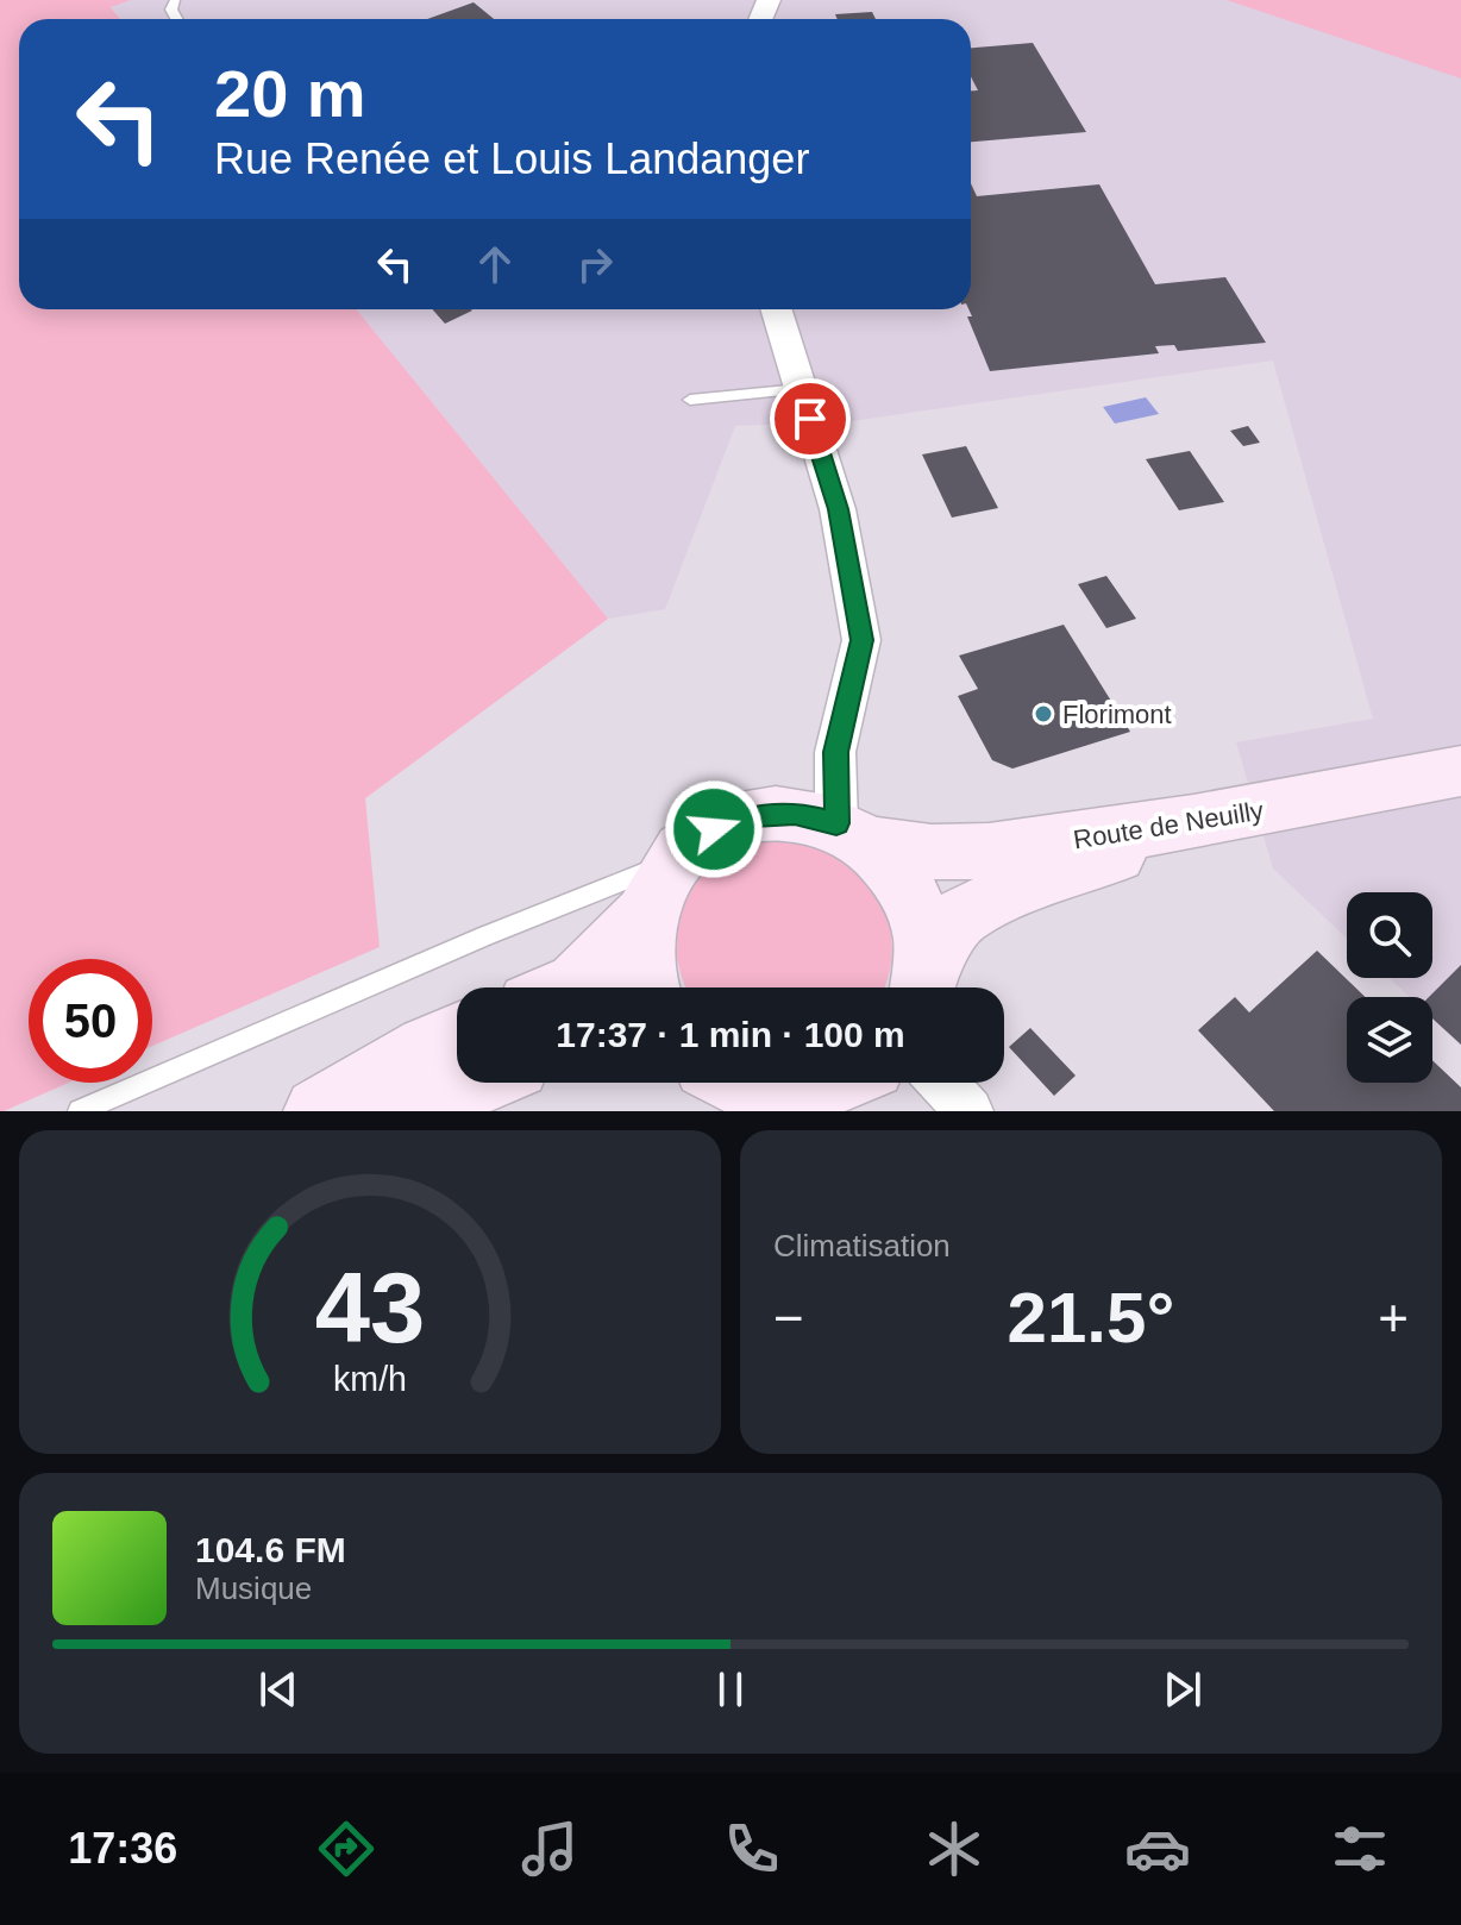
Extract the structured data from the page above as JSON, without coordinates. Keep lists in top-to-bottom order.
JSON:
{
  "streets": {
    "main road": ["Route de Neuilly"]
  },
  "places": ["Florimont"],
  "page": {
    "turn": ["20 m", "Rue Renée et Louis Landanger"],
    "limit": "50",
    "trip": "17:37 · 1 min · 100 m",
    "tile": "Climatisation",
    "heat": ["−", "21.5°", "+"],
    "song": ["104.6 FM", "Musique"],
    "tabs": "17:36",
    "gauge": ["43", "km/h"]
  }
}
